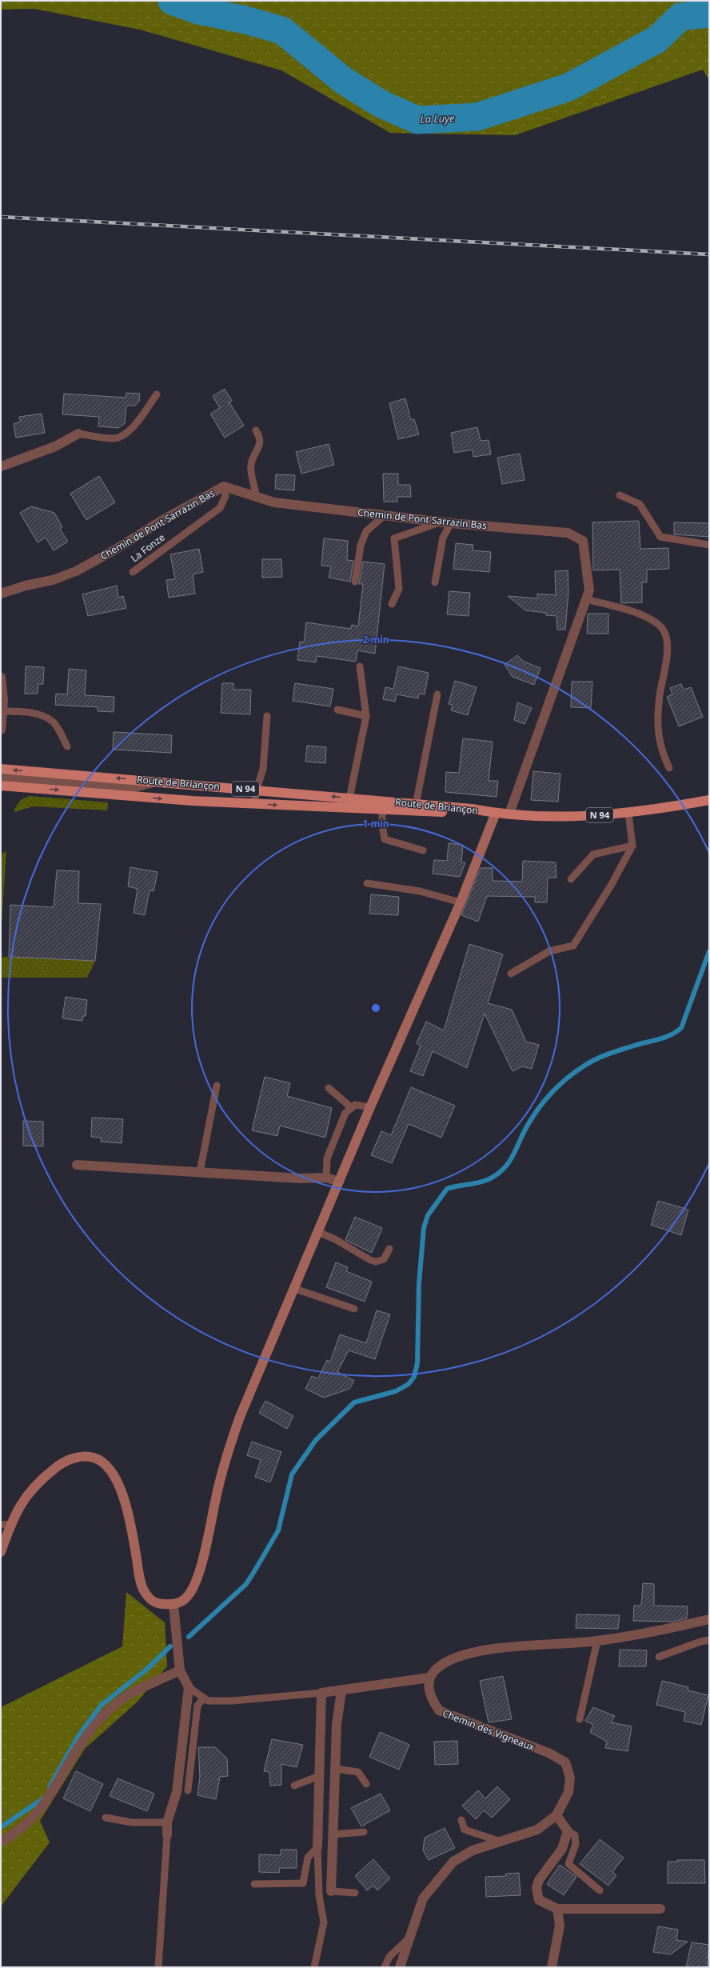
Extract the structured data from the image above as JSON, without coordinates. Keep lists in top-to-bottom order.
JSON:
{
  "streets": {
    "main road": ["Route de Briançon", "N 94"],
    "street": ["Chemin de Pont Sarrazin Bas", "Chemin des Vigneaux"],
    "lane": ["La Fonze"]
  },
  "crossings": [
    ["Chemin de Pont Sarrazin Bas", "La Fonze"],
    ["Chemin de Pont Sarrazin Bas", "Route de Briançon"]
  ],
  "water": ["La Luye"],
  "rings": ["2 min", "1 min"]
}
